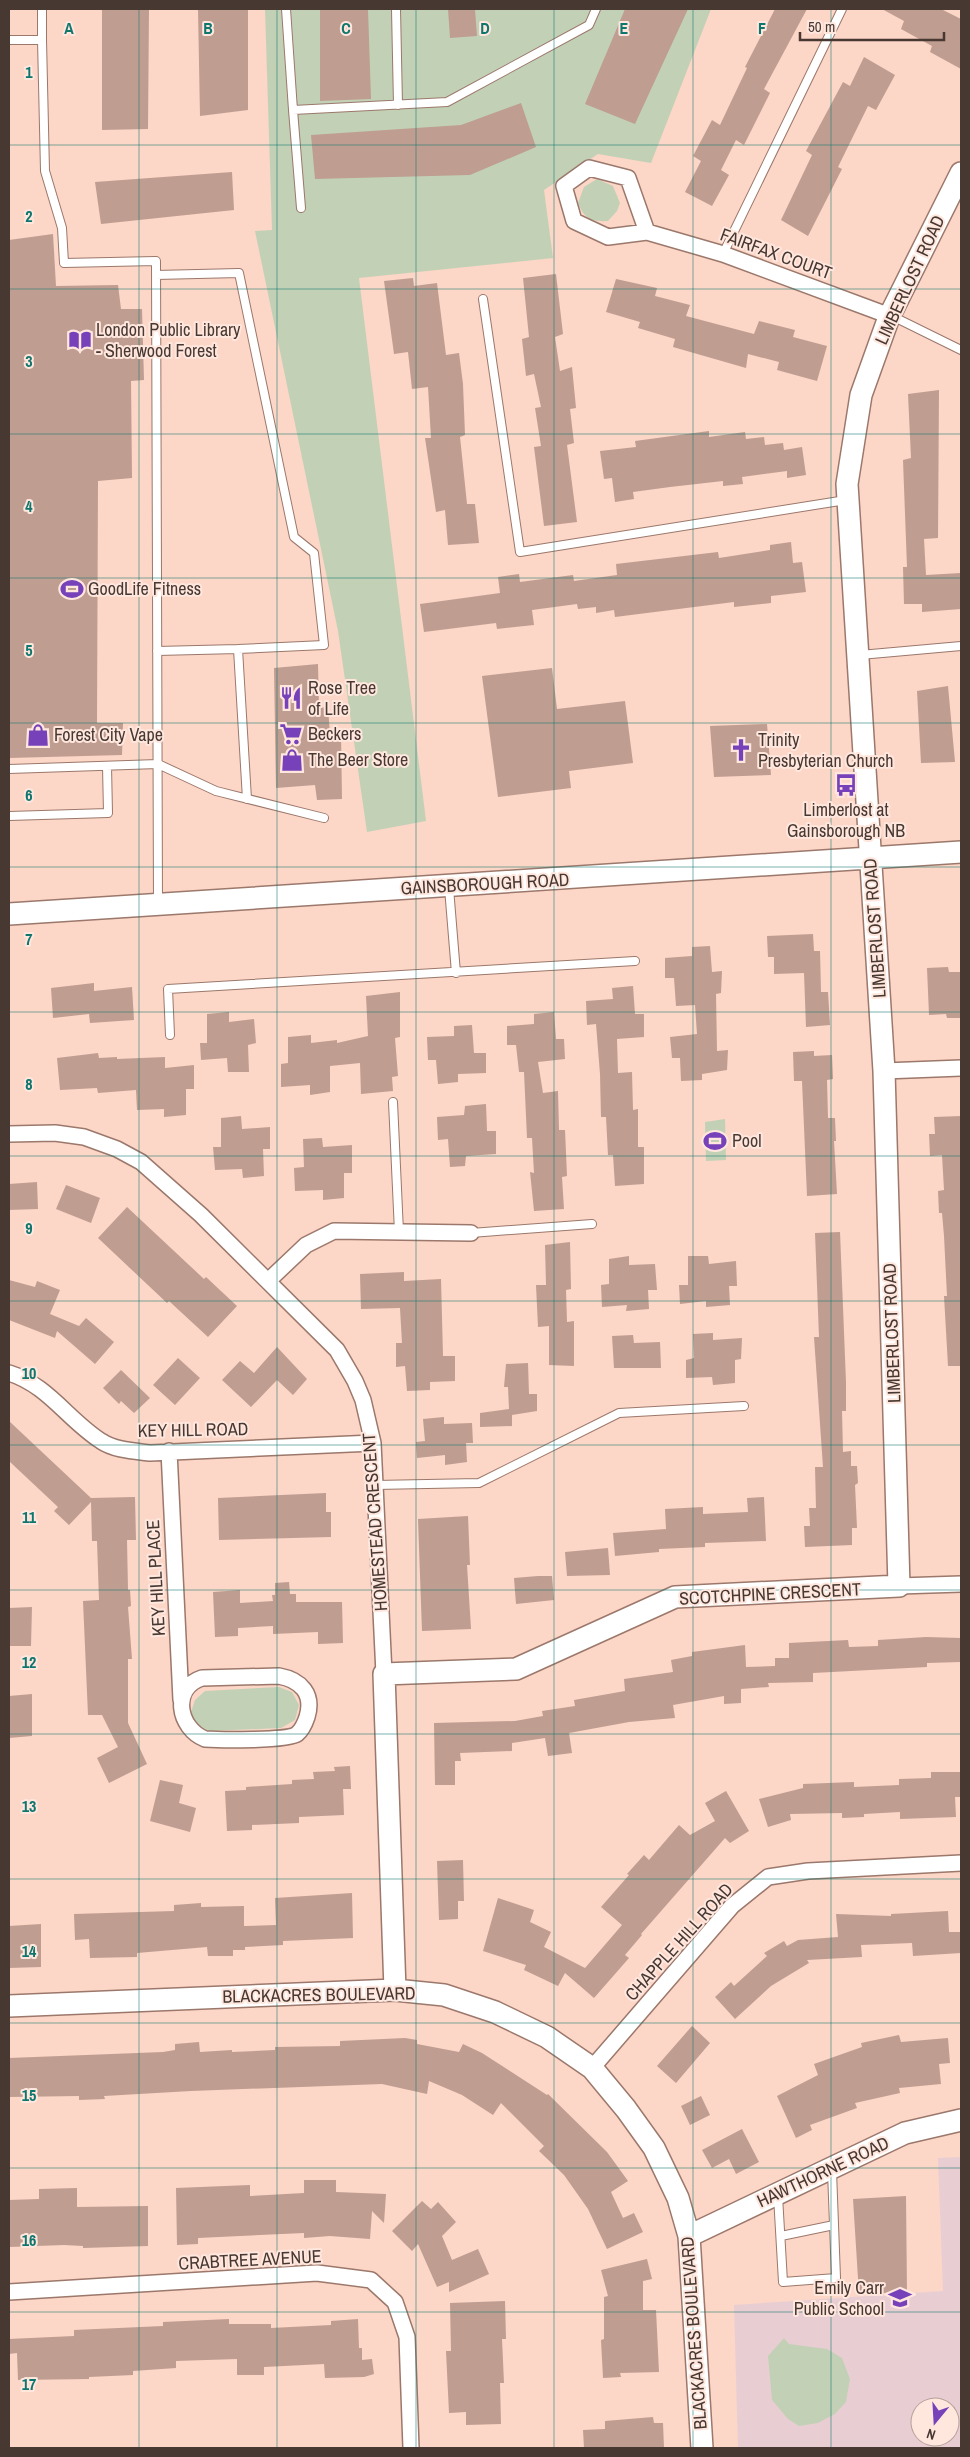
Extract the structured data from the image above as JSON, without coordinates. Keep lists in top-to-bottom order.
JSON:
{
  "streets": {
    "street": [
      "FAIRFAX COURT",
      "LIMBERLOST ROAD",
      "GAINSBOROUGH ROAD",
      "KEY HILL ROAD",
      "HOMESTEAD CRESCENT",
      "KEY HILL PLACE",
      "SCOTCHPINE CRESCENT",
      "CHAPPLE HILL ROAD",
      "BLACKACRES BOULEVARD",
      "HAWTHORNE ROAD",
      "CRABTREE AVENUE"
    ]
  },
  "crossings": [
    ["FAIRFAX COURT", "LIMBERLOST ROAD"],
    ["LIMBERLOST ROAD", "GAINSBOROUGH ROAD"],
    ["LIMBERLOST ROAD", "SCOTCHPINE CRESCENT"],
    ["KEY HILL ROAD", "HOMESTEAD CRESCENT"],
    ["KEY HILL ROAD", "KEY HILL PLACE"],
    ["HOMESTEAD CRESCENT", "SCOTCHPINE CRESCENT"],
    ["HOMESTEAD CRESCENT", "BLACKACRES BOULEVARD"],
    ["CHAPPLE HILL ROAD", "BLACKACRES BOULEVARD"],
    ["BLACKACRES BOULEVARD", "HAWTHORNE ROAD"]
  ],
  "places": {
    "library": ["London Public Library - Sherwood Forest"],
    "sports": ["GoodLife Fitness", "Pool"],
    "restaurant": ["Rose Tree of Life"],
    "supermarket": ["Beckers"],
    "shop": ["Forest City Vape", "The Beer Store"],
    "church": ["Trinity Presbyterian Church"],
    "bus stop": ["Limberlost at Gainsborough NB"],
    "school or university": ["Emily Carr Public School"]
  },
  "scale_bar": "50 m",
  "north": "bottom",
  "grid": {
    "columns": [
      "A",
      "B",
      "C",
      "D",
      "E",
      "F"
    ],
    "rows": [
      "1",
      "2",
      "3",
      "4",
      "5",
      "6",
      "7",
      "8",
      "9",
      "10",
      "11",
      "12",
      "13",
      "14",
      "15",
      "16",
      "17"
    ]
  }
}
